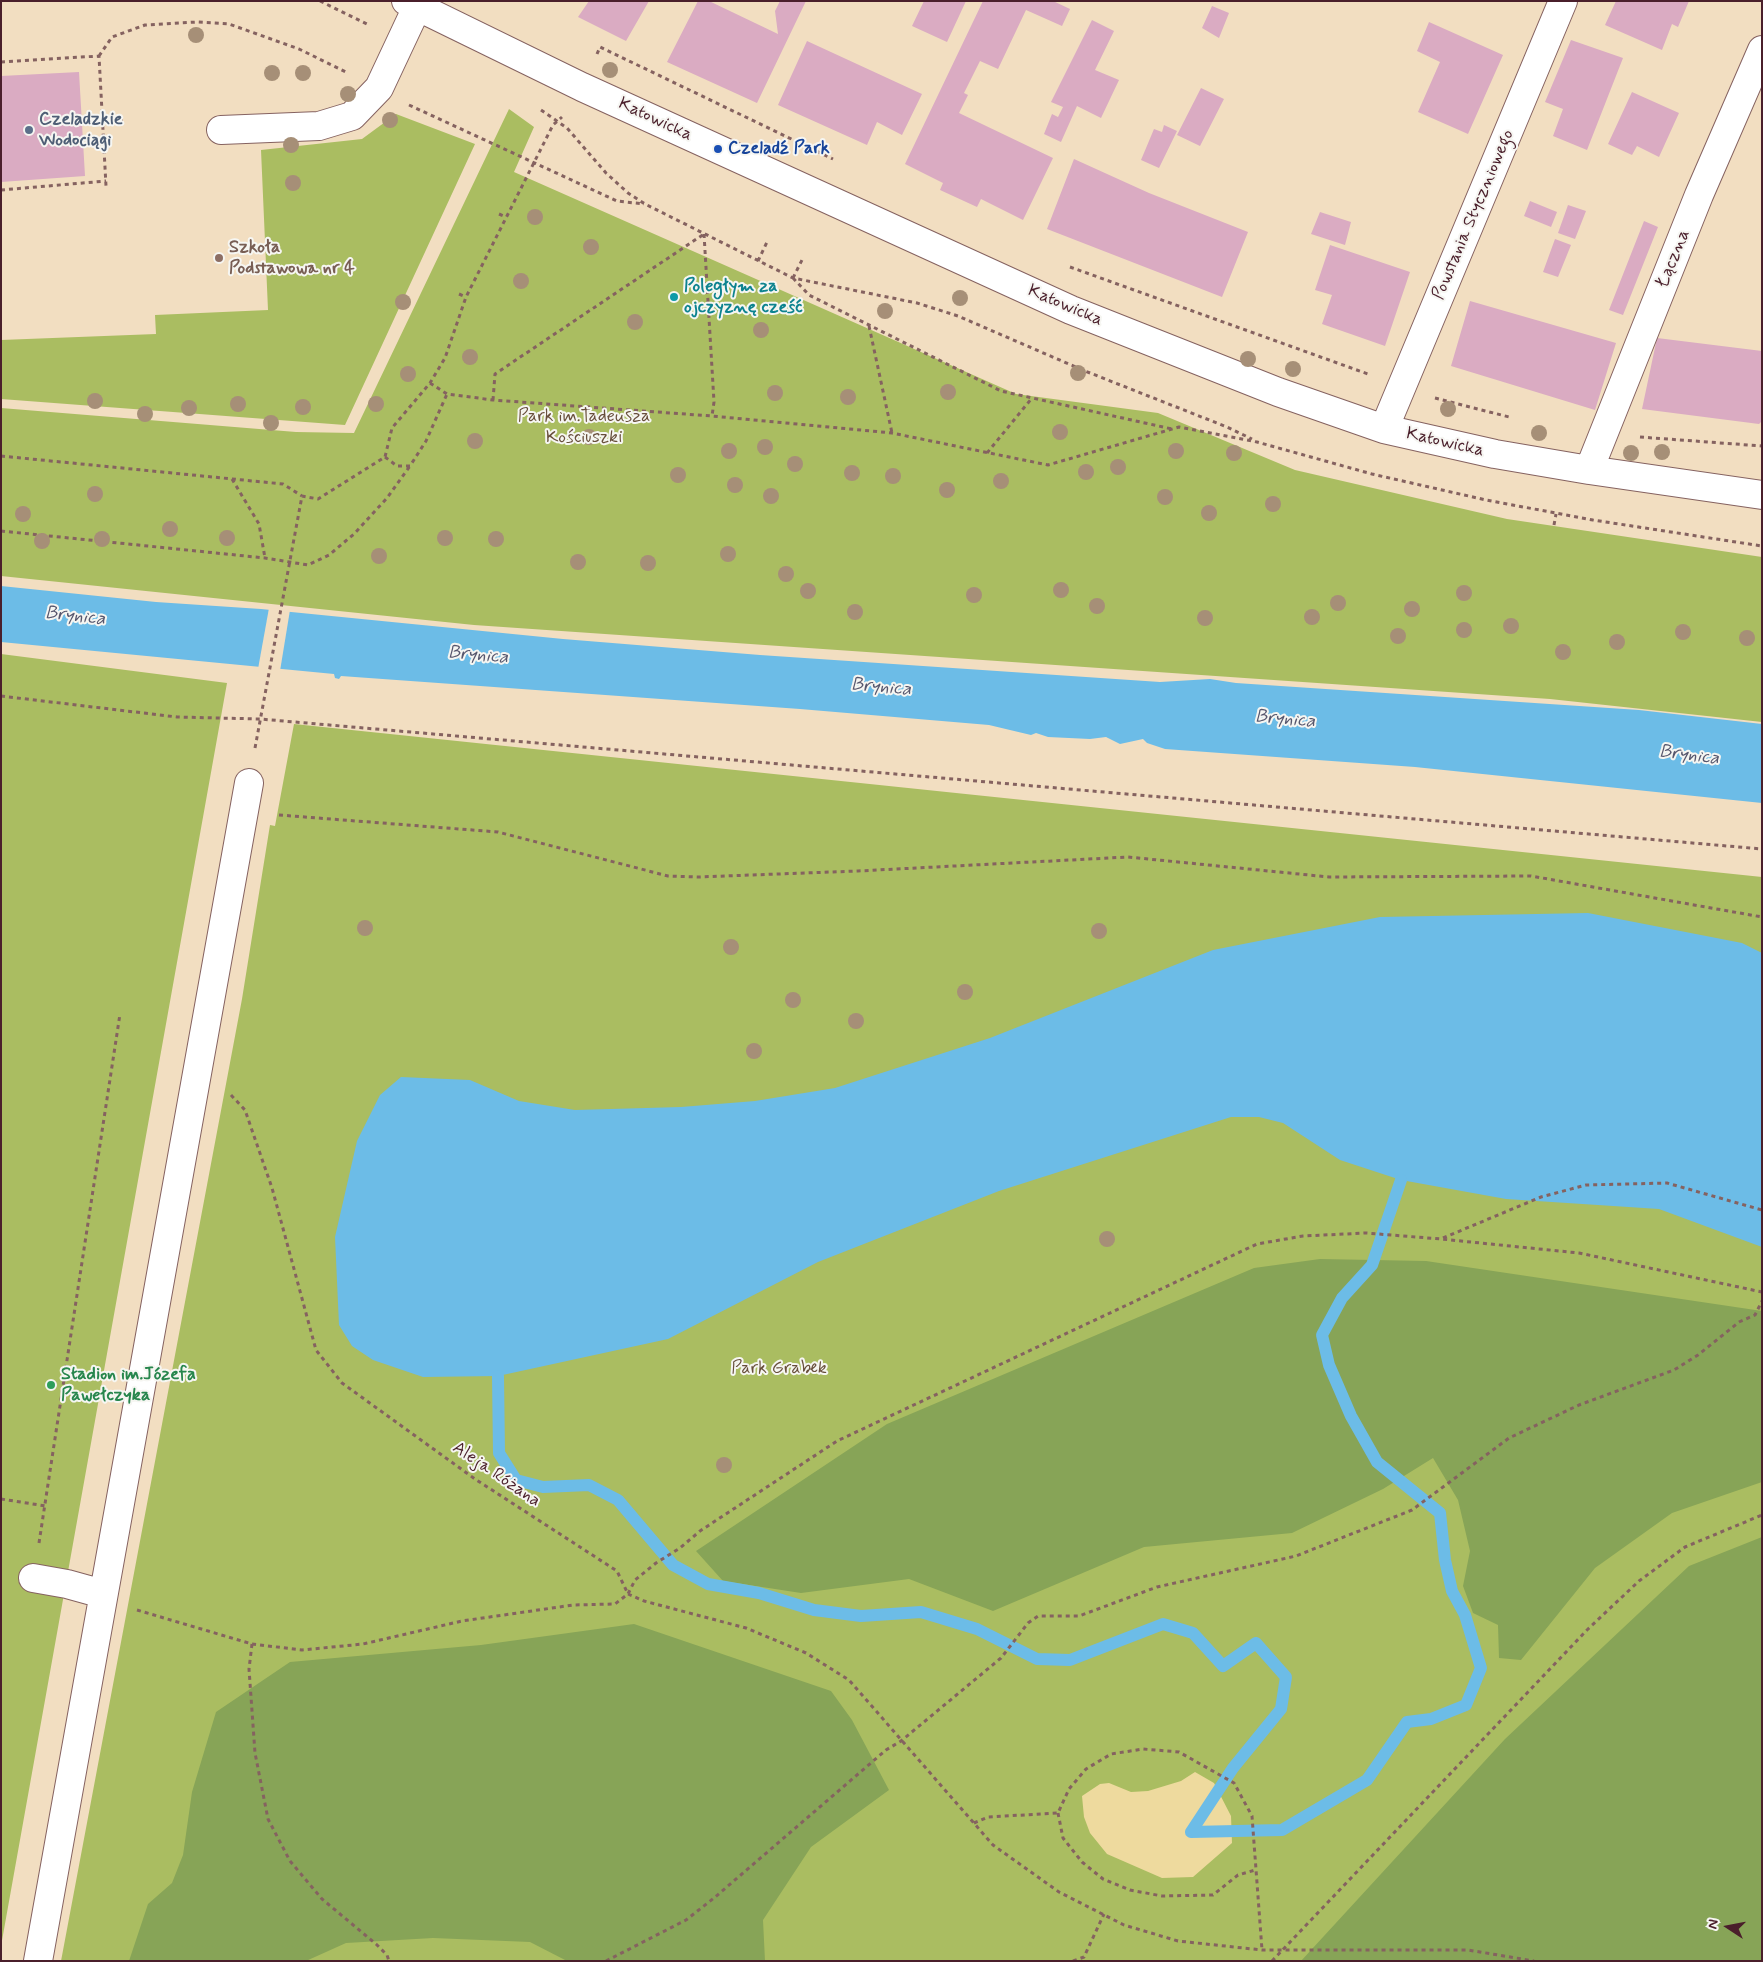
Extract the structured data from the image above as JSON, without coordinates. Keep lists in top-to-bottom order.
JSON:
{
  "streets": {
    "street": ["Katowicka", "Powstania Styczniowego", "Łączna"],
    "path": ["Aleja Różana"]
  },
  "crossings": [
    ["Katowicka", "Powstania Styczniowego"],
    ["Katowicka", "Łączna"]
  ],
  "water": ["Brynica"],
  "parks": ["Park im.Tadeusza Kościuszki", "Park Grabek"],
  "places": [
    "Czeladzkie Wodociągi",
    "Czeladź Park",
    "Szkoła Podstawowa nr 4",
    "Poległym za ojczyznę cześć",
    "Stadion im.Józefa Pawełczyka"
  ],
  "north": "left"
}
